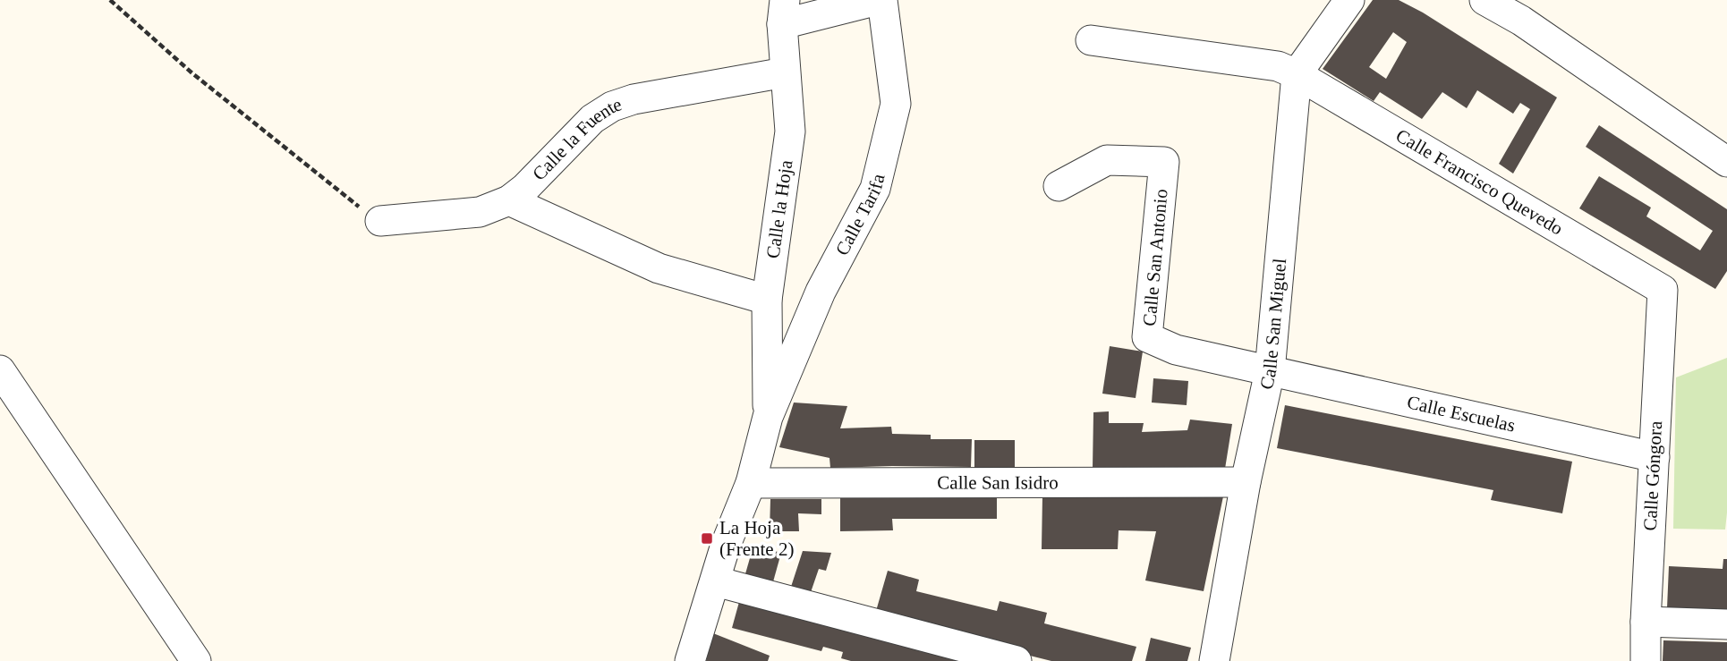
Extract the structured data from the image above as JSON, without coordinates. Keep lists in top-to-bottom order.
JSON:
{
  "streets": {
    "street": [
      "Calle la Fuente",
      "Calle Francisco Quevedo",
      "Calle la Hoja",
      "Calle Tarifa",
      "Calle San Antonio",
      "Calle San Miguel",
      "Calle Escuelas",
      "Calle Góngora",
      "Calle San Isidro"
    ]
  },
  "crossings": [
    ["Calle la Fuente", "Calle la Hoja"],
    ["Calle Francisco Quevedo", "Calle San Miguel"],
    ["Calle Francisco Quevedo", "Calle Góngora"],
    ["Calle la Hoja", "Calle Tarifa"],
    ["Calle San Antonio", "Calle San Miguel"],
    ["Calle San Antonio", "Calle Escuelas"],
    ["Calle San Miguel", "Calle Escuelas"],
    ["Calle San Miguel", "Calle San Isidro"],
    ["Calle Escuelas", "Calle Góngora"]
  ],
  "places": {
    "transit": ["La Hoja (Frente 2)"]
  }
}
